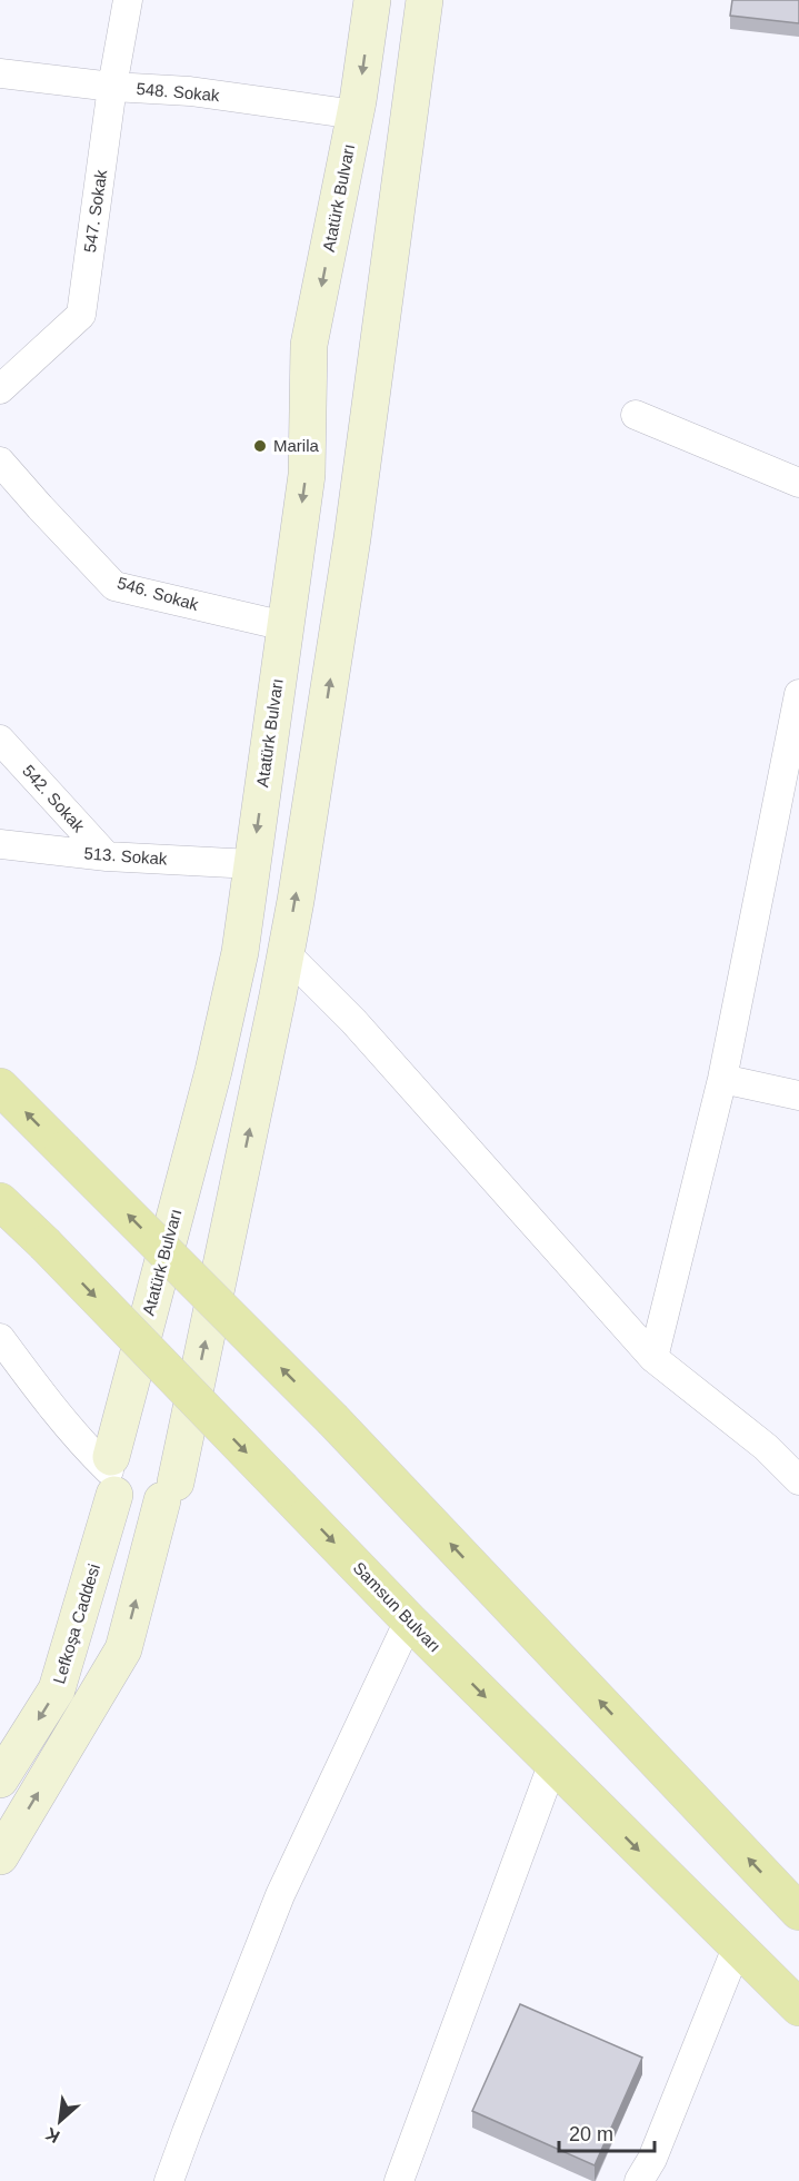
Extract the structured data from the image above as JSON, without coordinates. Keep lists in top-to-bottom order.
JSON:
{
  "streets": {
    "main road": ["Atatürk Bulvarı", "Samsun Bulvarı", "Lefkoşa Caddesi"],
    "street": [
      "548. Sokak",
      "547. Sokak",
      "546. Sokak",
      "542. Sokak",
      "513. Sokak"
    ]
  },
  "crossings": [
    ["548. Sokak", "Atatürk Bulvarı"],
    ["548. Sokak", "547. Sokak"],
    ["Atatürk Bulvarı", "546. Sokak"],
    ["Atatürk Bulvarı", "513. Sokak"],
    ["Atatürk Bulvarı", "Lefkoşa Caddesi"],
    ["542. Sokak", "513. Sokak"]
  ],
  "places": ["Marila"],
  "scale_bar": "20 m",
  "north": "bottom left"
}
